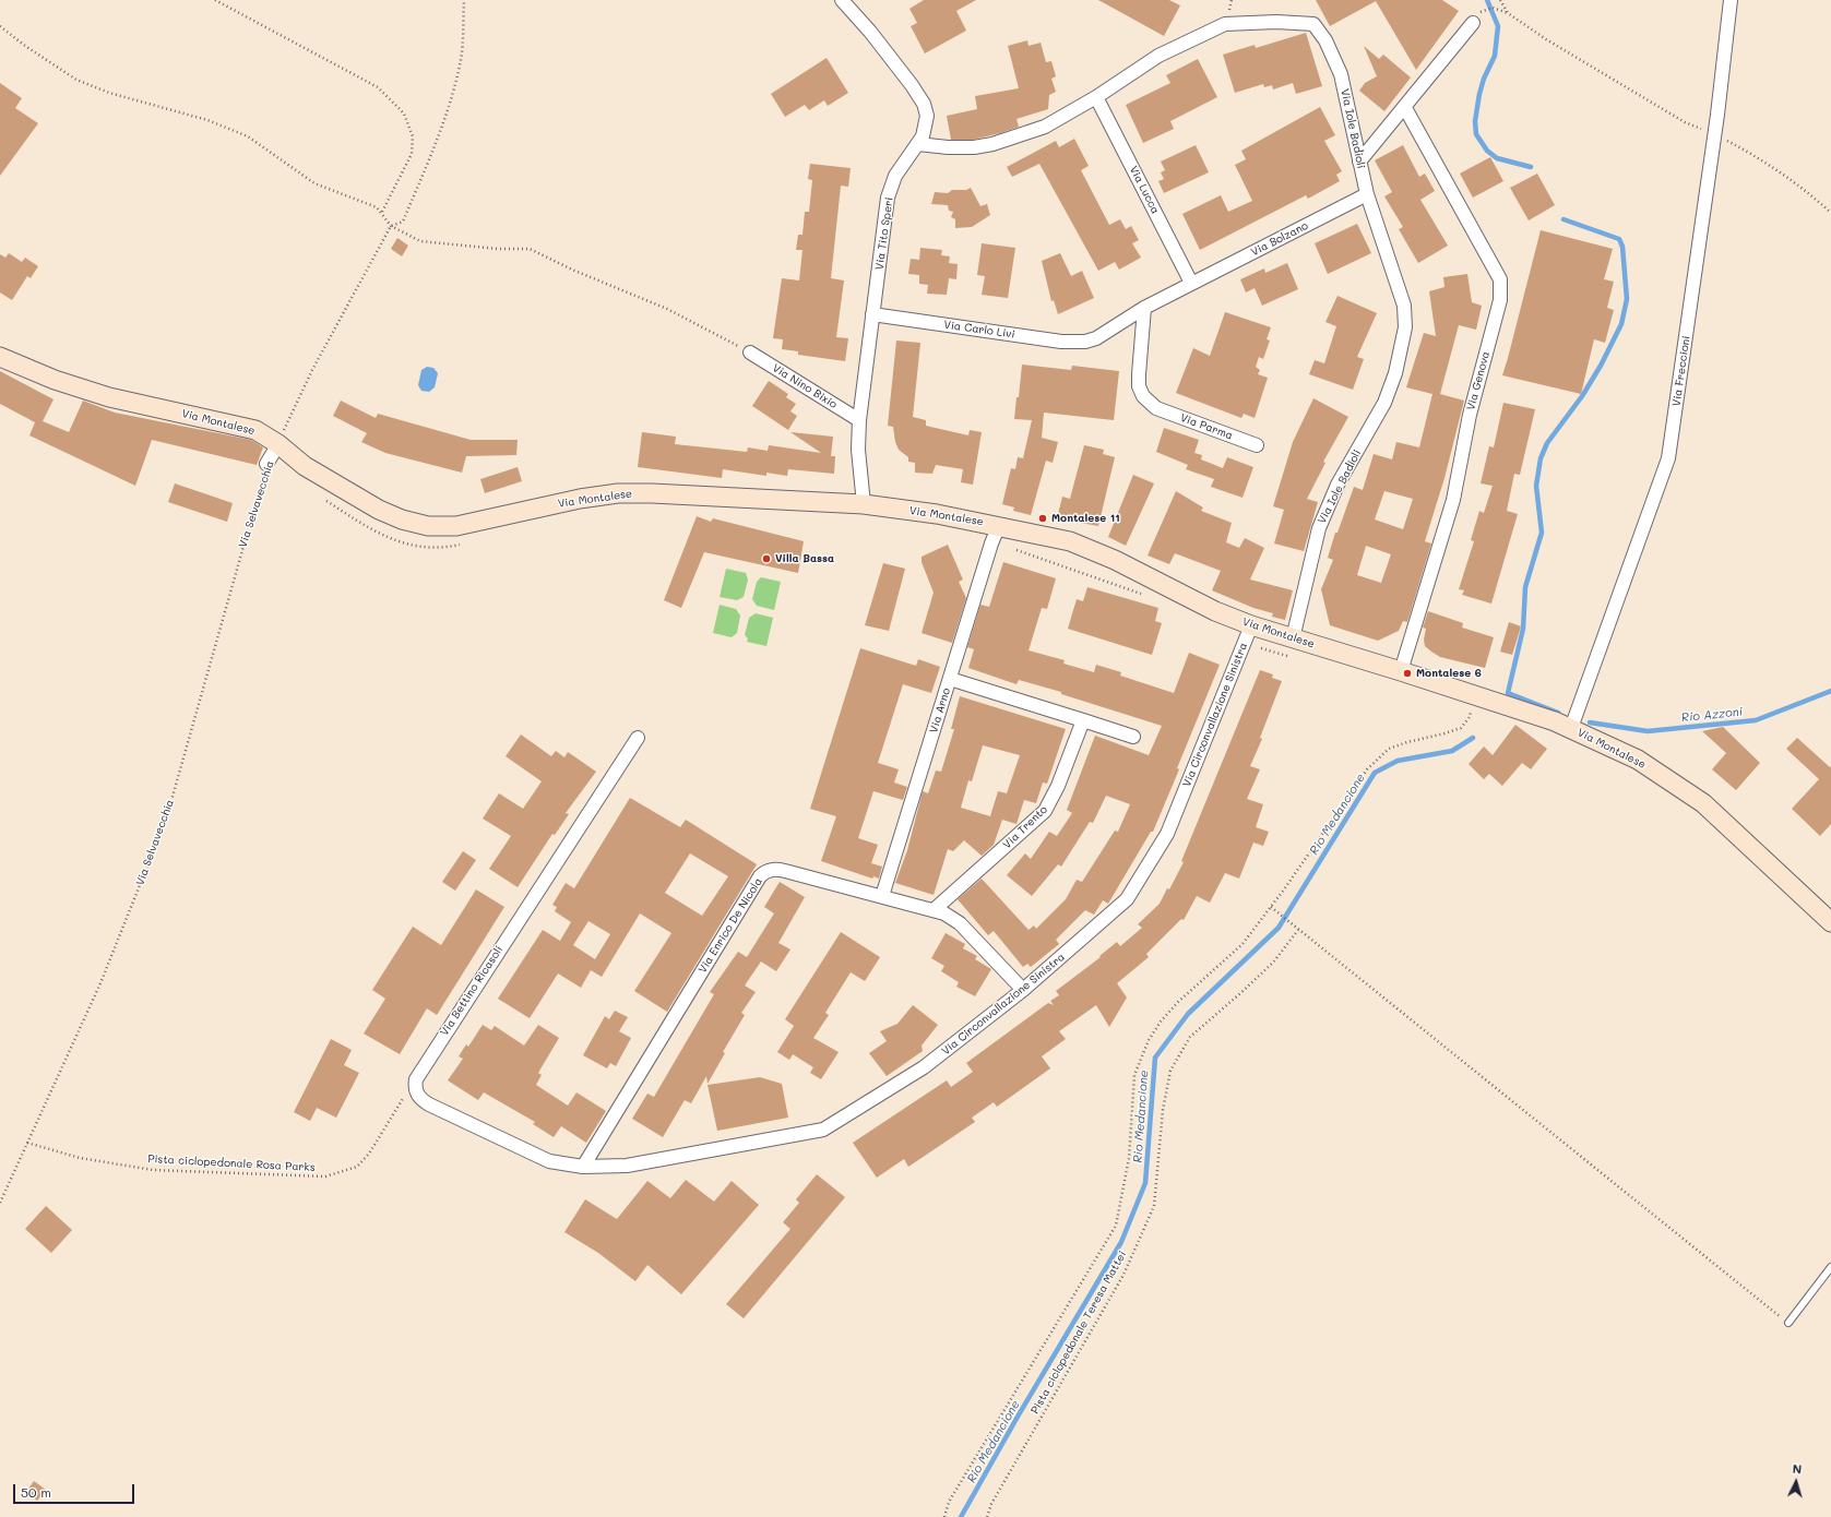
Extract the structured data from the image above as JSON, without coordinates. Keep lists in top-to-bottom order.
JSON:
{
  "streets": {
    "street": [
      "Via Iole Badioli",
      "Via Lucca",
      "Via Tito Speri",
      "Via Bolzano",
      "Via Carlo Livi",
      "Via Freccioni",
      "Via Genova",
      "Via Nino Bixio",
      "Via Montalese",
      "Via Parma",
      "Via Selvavecchia",
      "Via Arno",
      "Via Circonvallazione Sinistra",
      "Via Trento",
      "Via Enrico De Nicola",
      "Via Bettino Ricasoli"
    ],
    "path": ["Pista ciclopedonale Rosa Parks", "Pista ciclopedonale Teresa Mattei"]
  },
  "crossings": [
    ["Via Iole Badioli", "Via Lucca"],
    ["Via Iole Badioli", "Via Tito Speri"],
    ["Via Iole Badioli", "Via Bolzano"],
    ["Via Iole Badioli", "Via Montalese"],
    ["Via Lucca", "Via Bolzano"],
    ["Via Tito Speri", "Via Carlo Livi"],
    ["Via Tito Speri", "Via Nino Bixio"],
    ["Via Tito Speri", "Via Montalese"],
    ["Via Bolzano", "Via Carlo Livi"],
    ["Via Bolzano", "Via Parma"],
    ["Via Freccioni", "Via Montalese"],
    ["Via Genova", "Via Montalese"],
    ["Via Montalese", "Via Selvavecchia"],
    ["Via Montalese", "Via Arno"],
    ["Via Montalese", "Via Circonvallazione Sinistra"],
    ["Via Selvavecchia", "Pista ciclopedonale Rosa Parks"],
    ["Via Arno", "Via Enrico De Nicola"],
    ["Via Circonvallazione Sinistra", "Via Enrico De Nicola"],
    ["Via Trento", "Via Enrico De Nicola"],
    ["Via Bettino Ricasoli", "Pista ciclopedonale Rosa Parks"]
  ],
  "water": ["Rio Azzoni", "Rio Medancione"],
  "places": ["Montalese 11", "Villa Bassa", "Montalese 6"],
  "scale_bar": "50 m",
  "north": "top"
}
